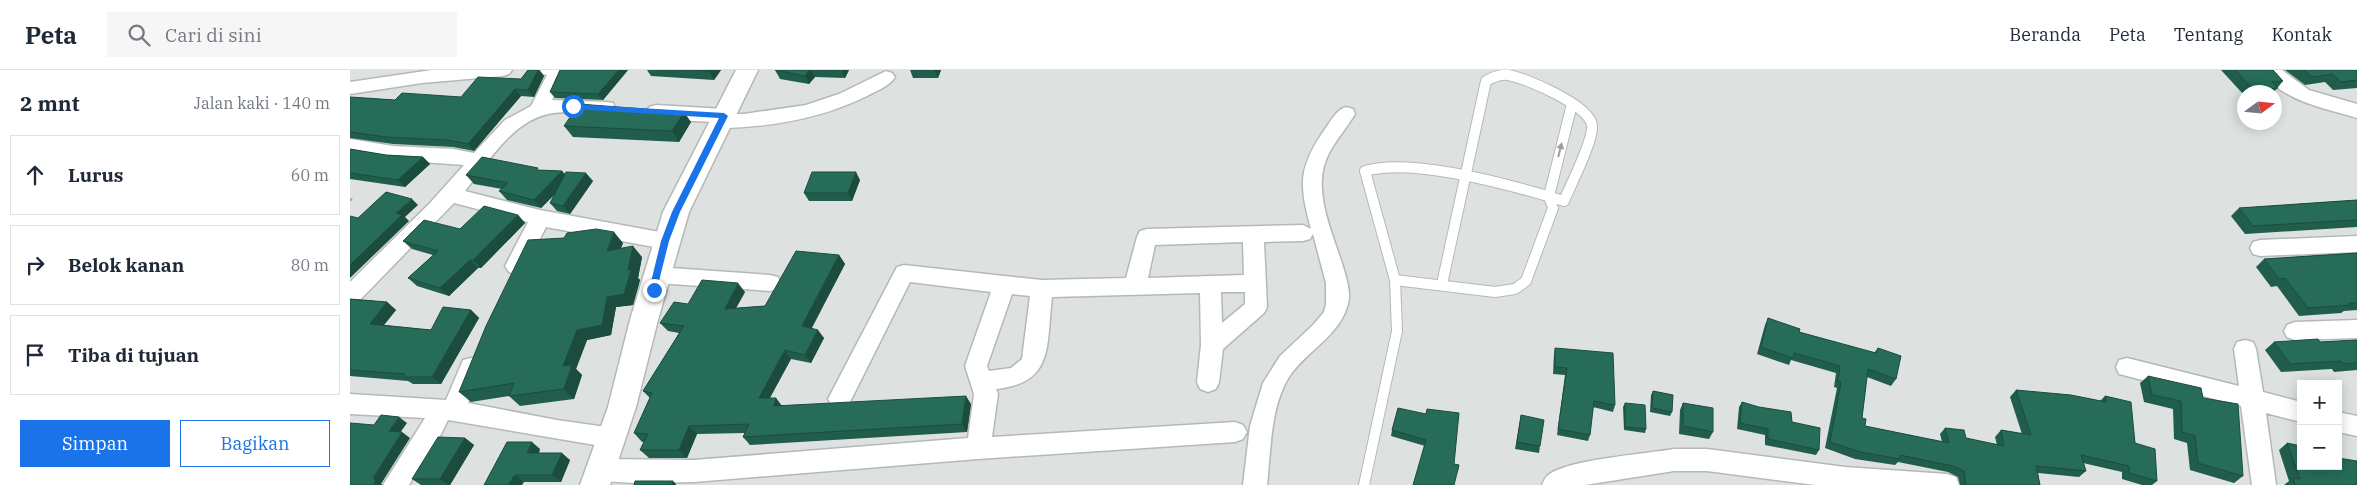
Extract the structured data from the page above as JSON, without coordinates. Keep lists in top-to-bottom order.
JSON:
{
  "north": "right",
  "page": {
    "header": "Peta",
    "search": "Cari di sini",
    "nav": [
      "Beranda",
      "Peta",
      "Tentang",
      "Kontak"
    ],
    "heading": ["2 mnt", "Jalan kaki · 140 m"],
    "list": [
      ["Lurus", "60 m"],
      ["Belok kanan", "80 m"],
      "Tiba di tujuan"
    ],
    "map_buttons": ["+", "−"],
    "buttons": ["Simpan", "Bagikan"]
  }
}
